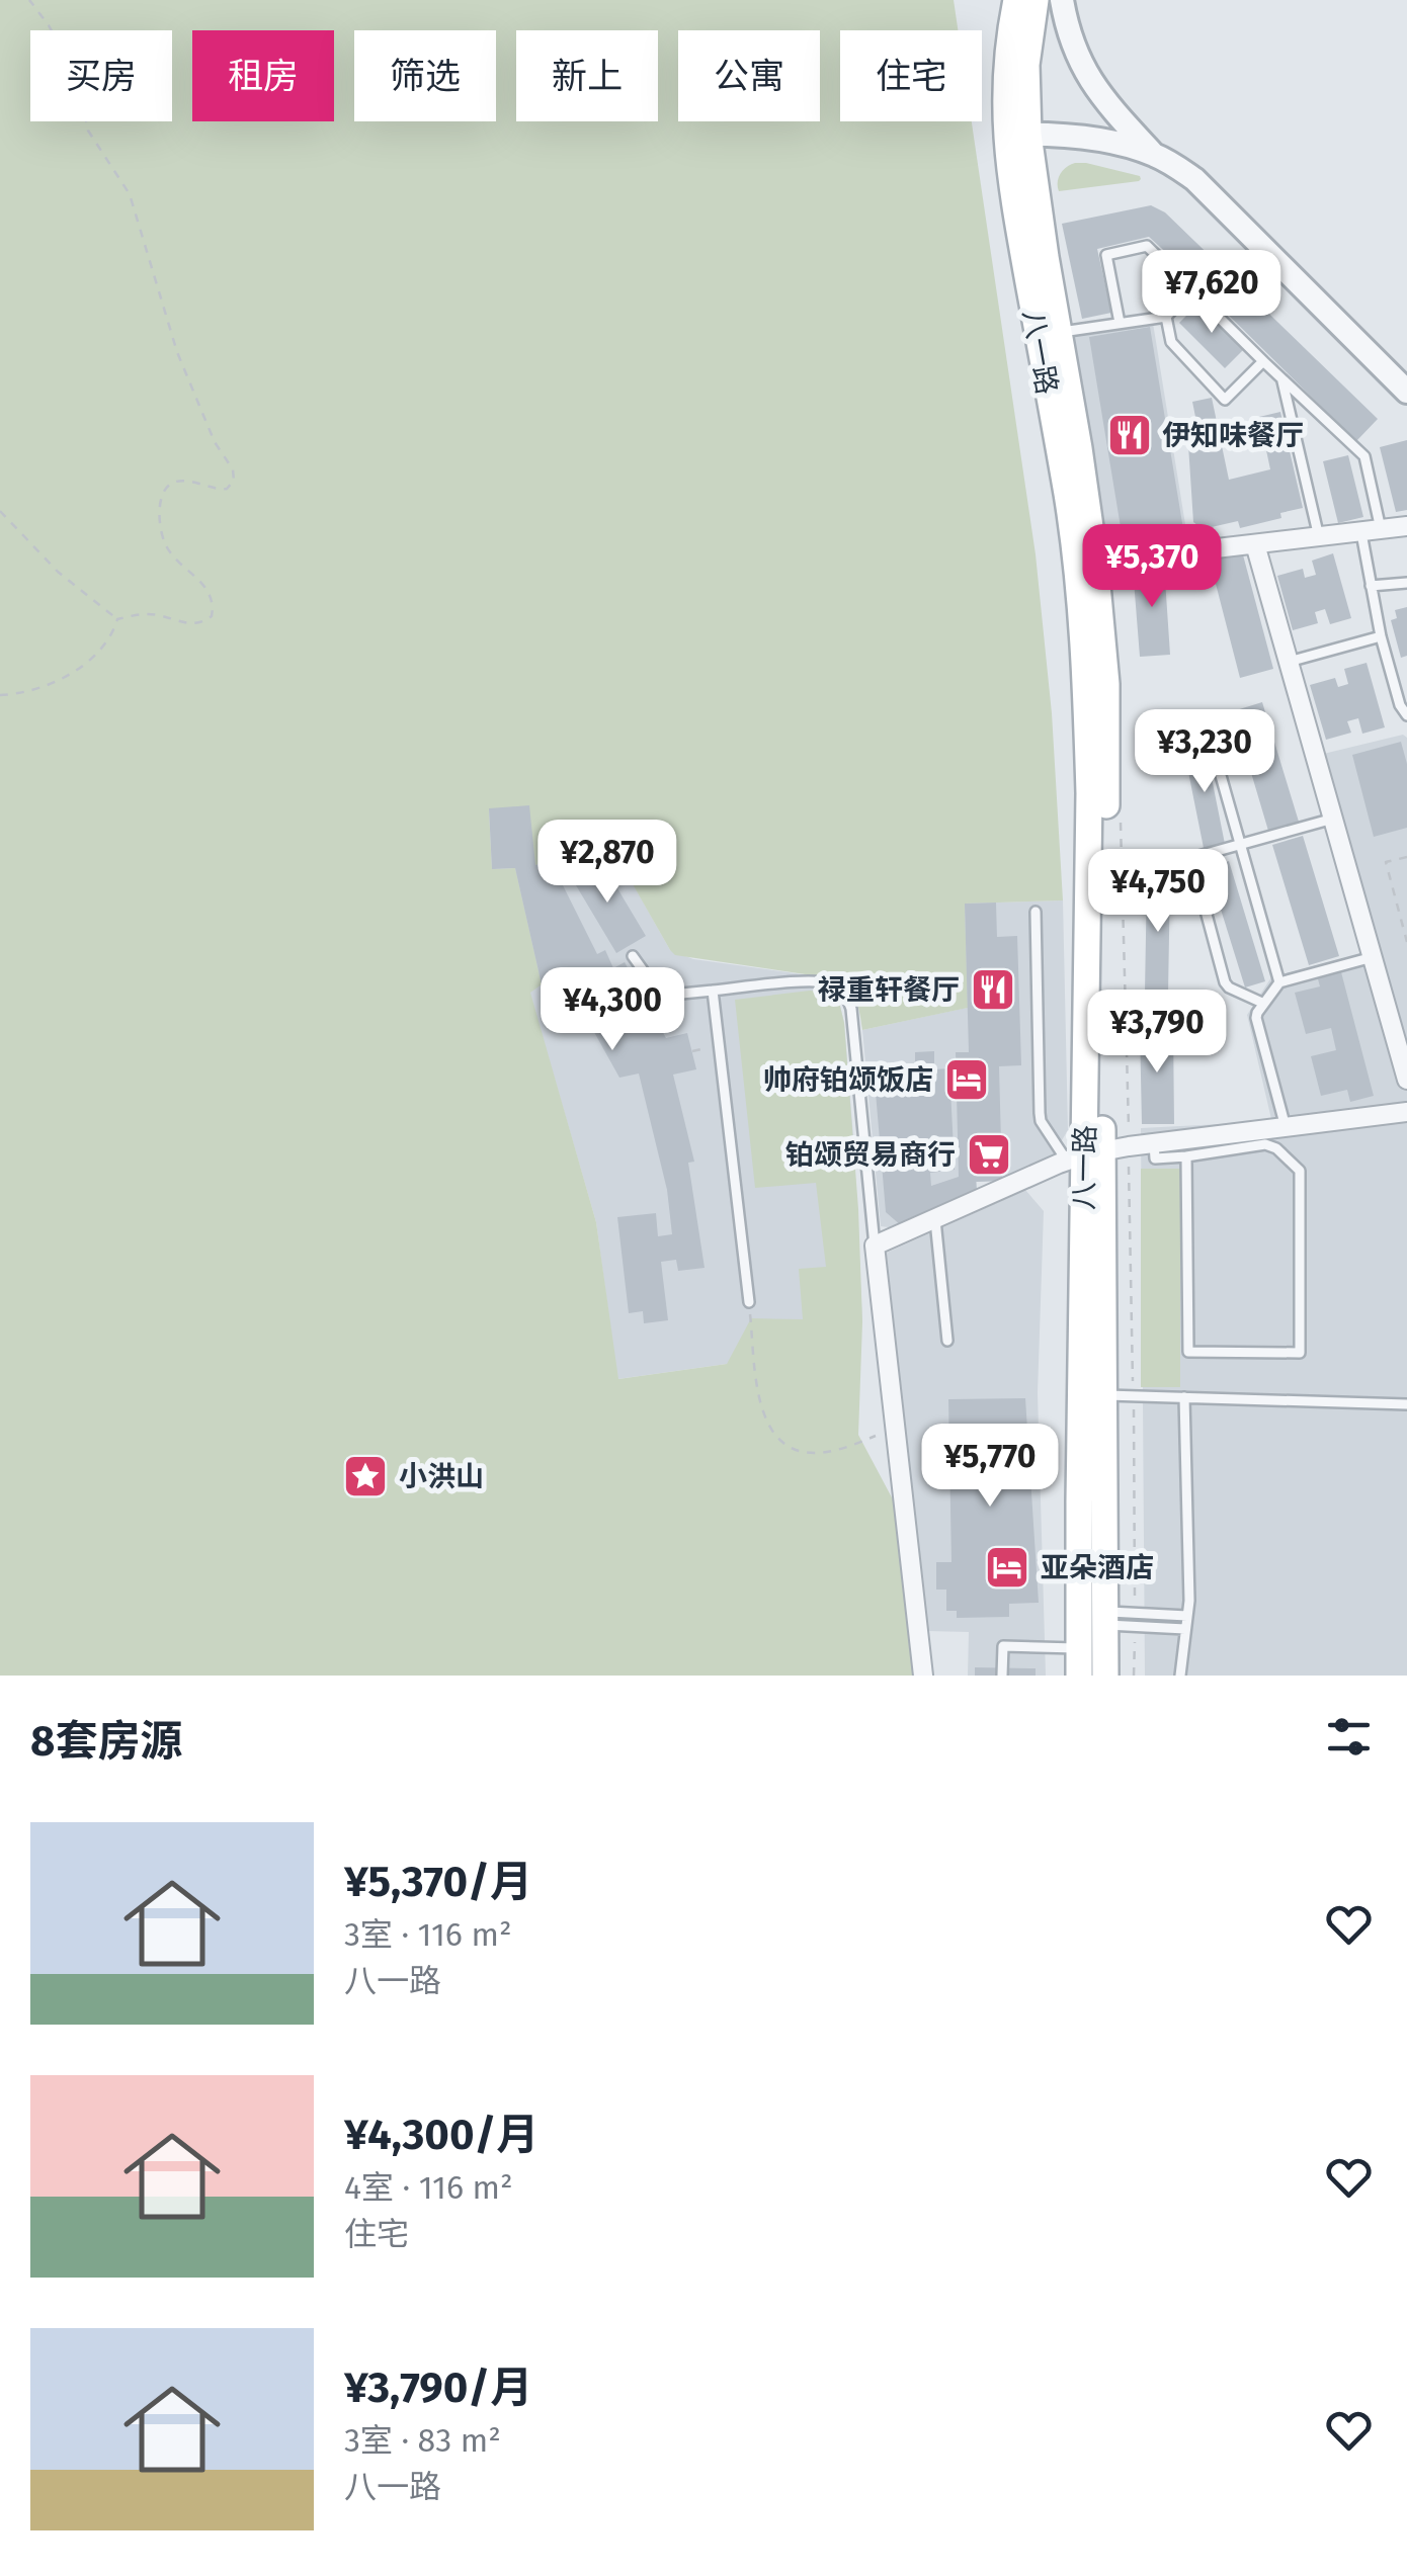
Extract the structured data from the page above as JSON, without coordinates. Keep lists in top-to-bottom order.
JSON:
{
  "streets": {
    "main road": ["八一路"]
  },
  "places": {
    "restaurant": ["伊知味餐厅", "禄重轩餐厅"],
    "hotel": ["帅府铂颂饭店", "亚朵酒店"],
    "supermarket": ["铂颂贸易商行"],
    "place": ["小洪山"]
  },
  "page": {
    "chip": [
      "买房",
      "租房",
      "筛选",
      "新上",
      "公寓",
      "住宅"
    ],
    "price": [
      "¥7,620",
      "¥5,370",
      "¥3,230",
      "¥2,870",
      "¥4,750",
      "¥4,300",
      "¥3,790",
      "¥5,770"
    ],
    "heading": "8套房源",
    "list": [
      {
        "name": "¥5,370/月",
        "note": "3室 · 116 m² · 八一路"
      },
      {
        "name": "¥4,300/月",
        "note": "4室 · 116 m² · 住宅"
      },
      {
        "name": "¥3,790/月",
        "note": "3室 · 83 m² · 八一路"
      }
    ]
  }
}
